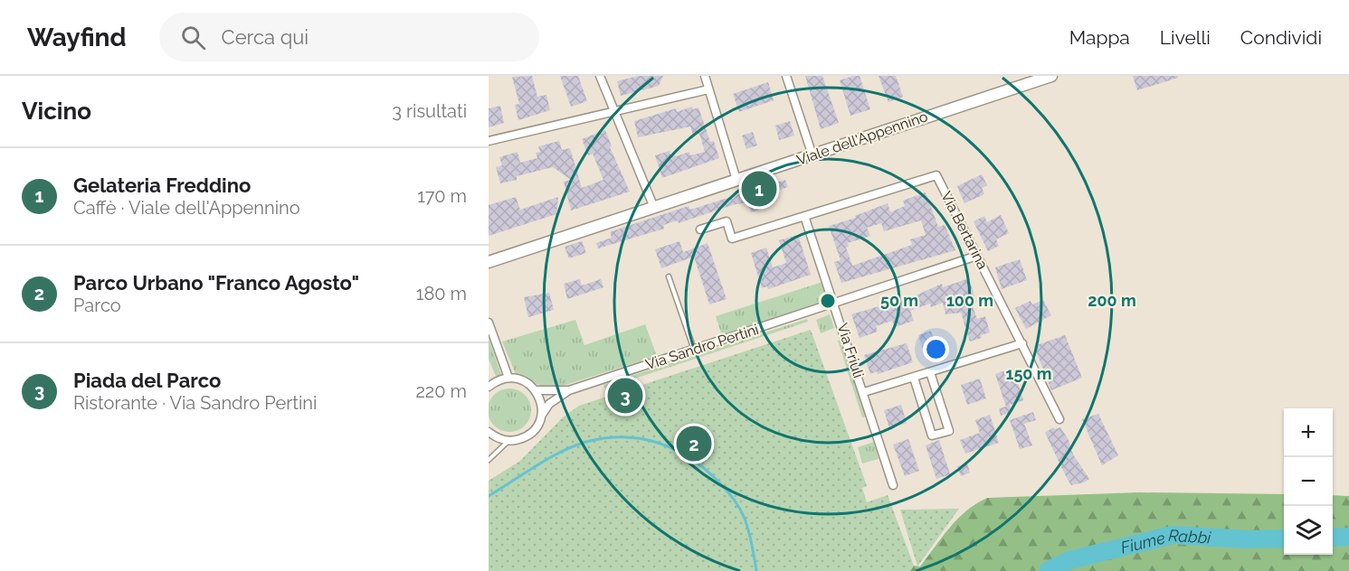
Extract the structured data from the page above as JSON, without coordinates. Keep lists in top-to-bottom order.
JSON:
{
  "streets": {
    "main road": ["Viale dell'Appennino"],
    "street": ["Via Bertarina", "Via Sandro Pertini", "Via Friuli"]
  },
  "crossings": [
    ["Via Bertarina", "Via Sandro Pertini"],
    ["Via Bertarina", "Via Friuli"],
    ["Via Sandro Pertini", "Via Friuli"]
  ],
  "water": ["Fiume Rabbi"],
  "page": {
    "header": "Wayfind",
    "search": "Cerca qui",
    "nav": ["Mappa", "Livelli", "Condividi"],
    "heading": ["Vicino", "3 risultati"],
    "list": [
      {
        "mark": "1",
        "name": "Gelateria Freddino",
        "note": "Caffè · Viale dell'Appennino",
        "value": "170 m"
      },
      {
        "mark": "2",
        "name": "Parco Urbano \"Franco Agosto\"",
        "note": "Parco",
        "value": "180 m"
      },
      {
        "mark": "3",
        "name": "Piada del Parco",
        "note": "Ristorante · Via Sandro Pertini",
        "value": "220 m"
      }
    ],
    "pins": ["1", "3", "2"],
    "map_buttons": ["+", "−"]
  },
  "rings": [
    "50 m",
    "100 m",
    "200 m",
    "150 m"
  ]
}
